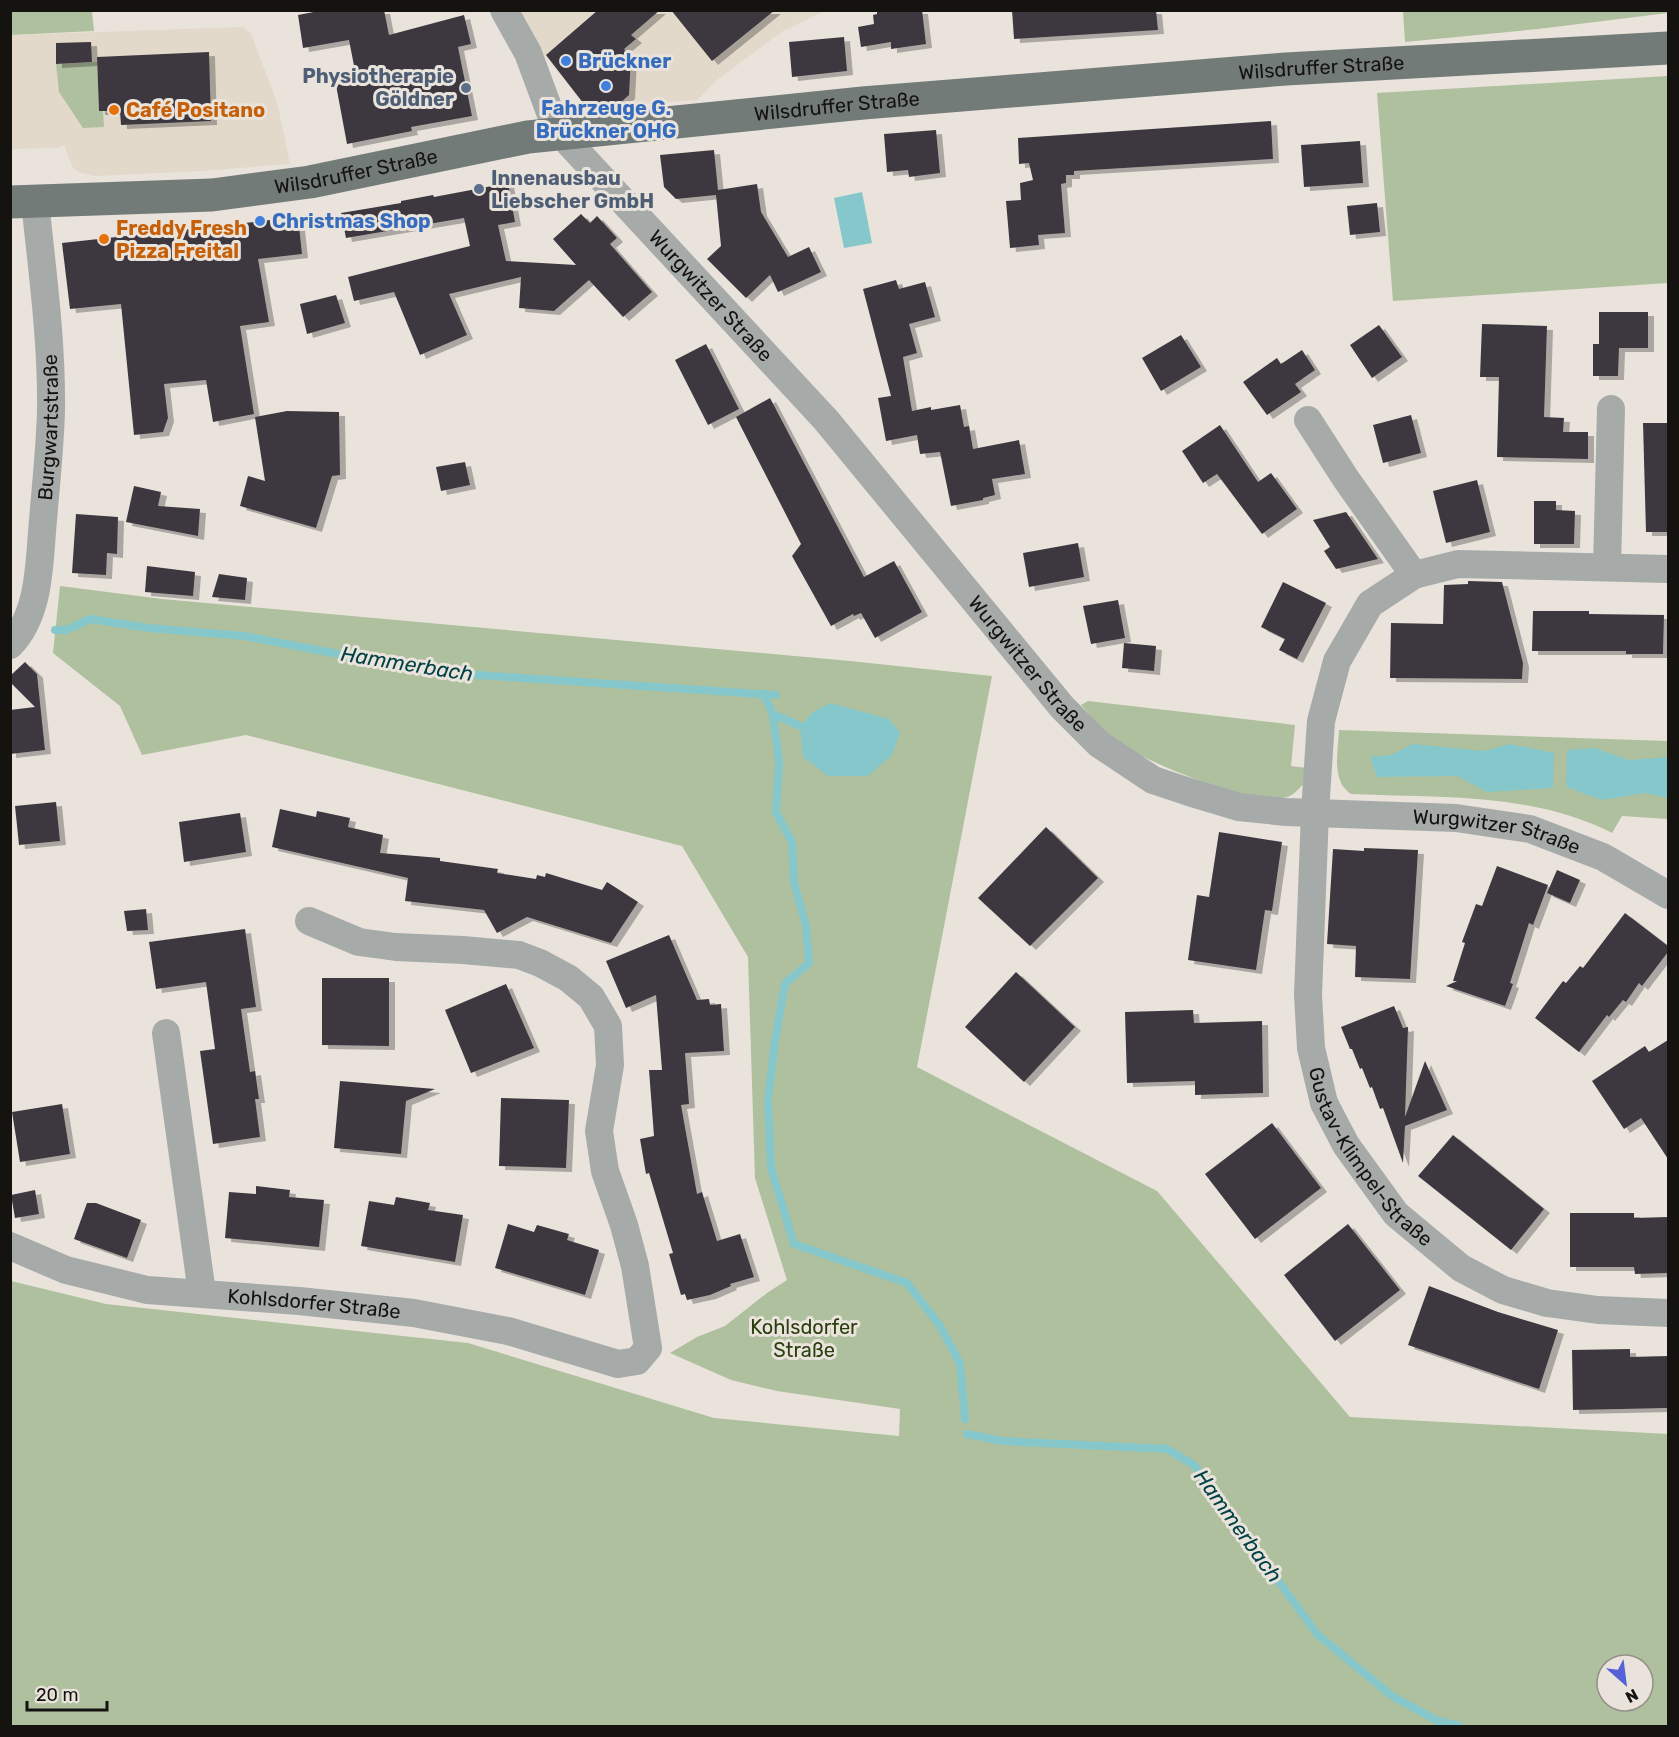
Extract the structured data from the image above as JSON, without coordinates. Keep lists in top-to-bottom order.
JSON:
{
  "streets": {
    "main road": ["Wilsdruffer Straße"],
    "street": [
      "Wurgwitzer Straße",
      "Burgwartstraße",
      "Gustav-Klimpel-Straße",
      "Kohlsdorfer Straße"
    ]
  },
  "crossings": [
    ["Wilsdruffer Straße", "Wurgwitzer Straße"],
    ["Wilsdruffer Straße", "Burgwartstraße"],
    ["Wurgwitzer Straße", "Gustav-Klimpel-Straße"]
  ],
  "water": ["Hammerbach"],
  "parks": ["Kohlsdorfer Straße"],
  "places": [
    "Brückner",
    "Fahrzeuge G. Brückner OHG",
    "Physiotherapie Göldner",
    "Café Positano",
    "Innenausbau Liebscher GmbH",
    "Christmas Shop",
    "Freddy Fresh Pizza Freital"
  ],
  "scale_bar": "20 m",
  "north": "bottom right"
}
